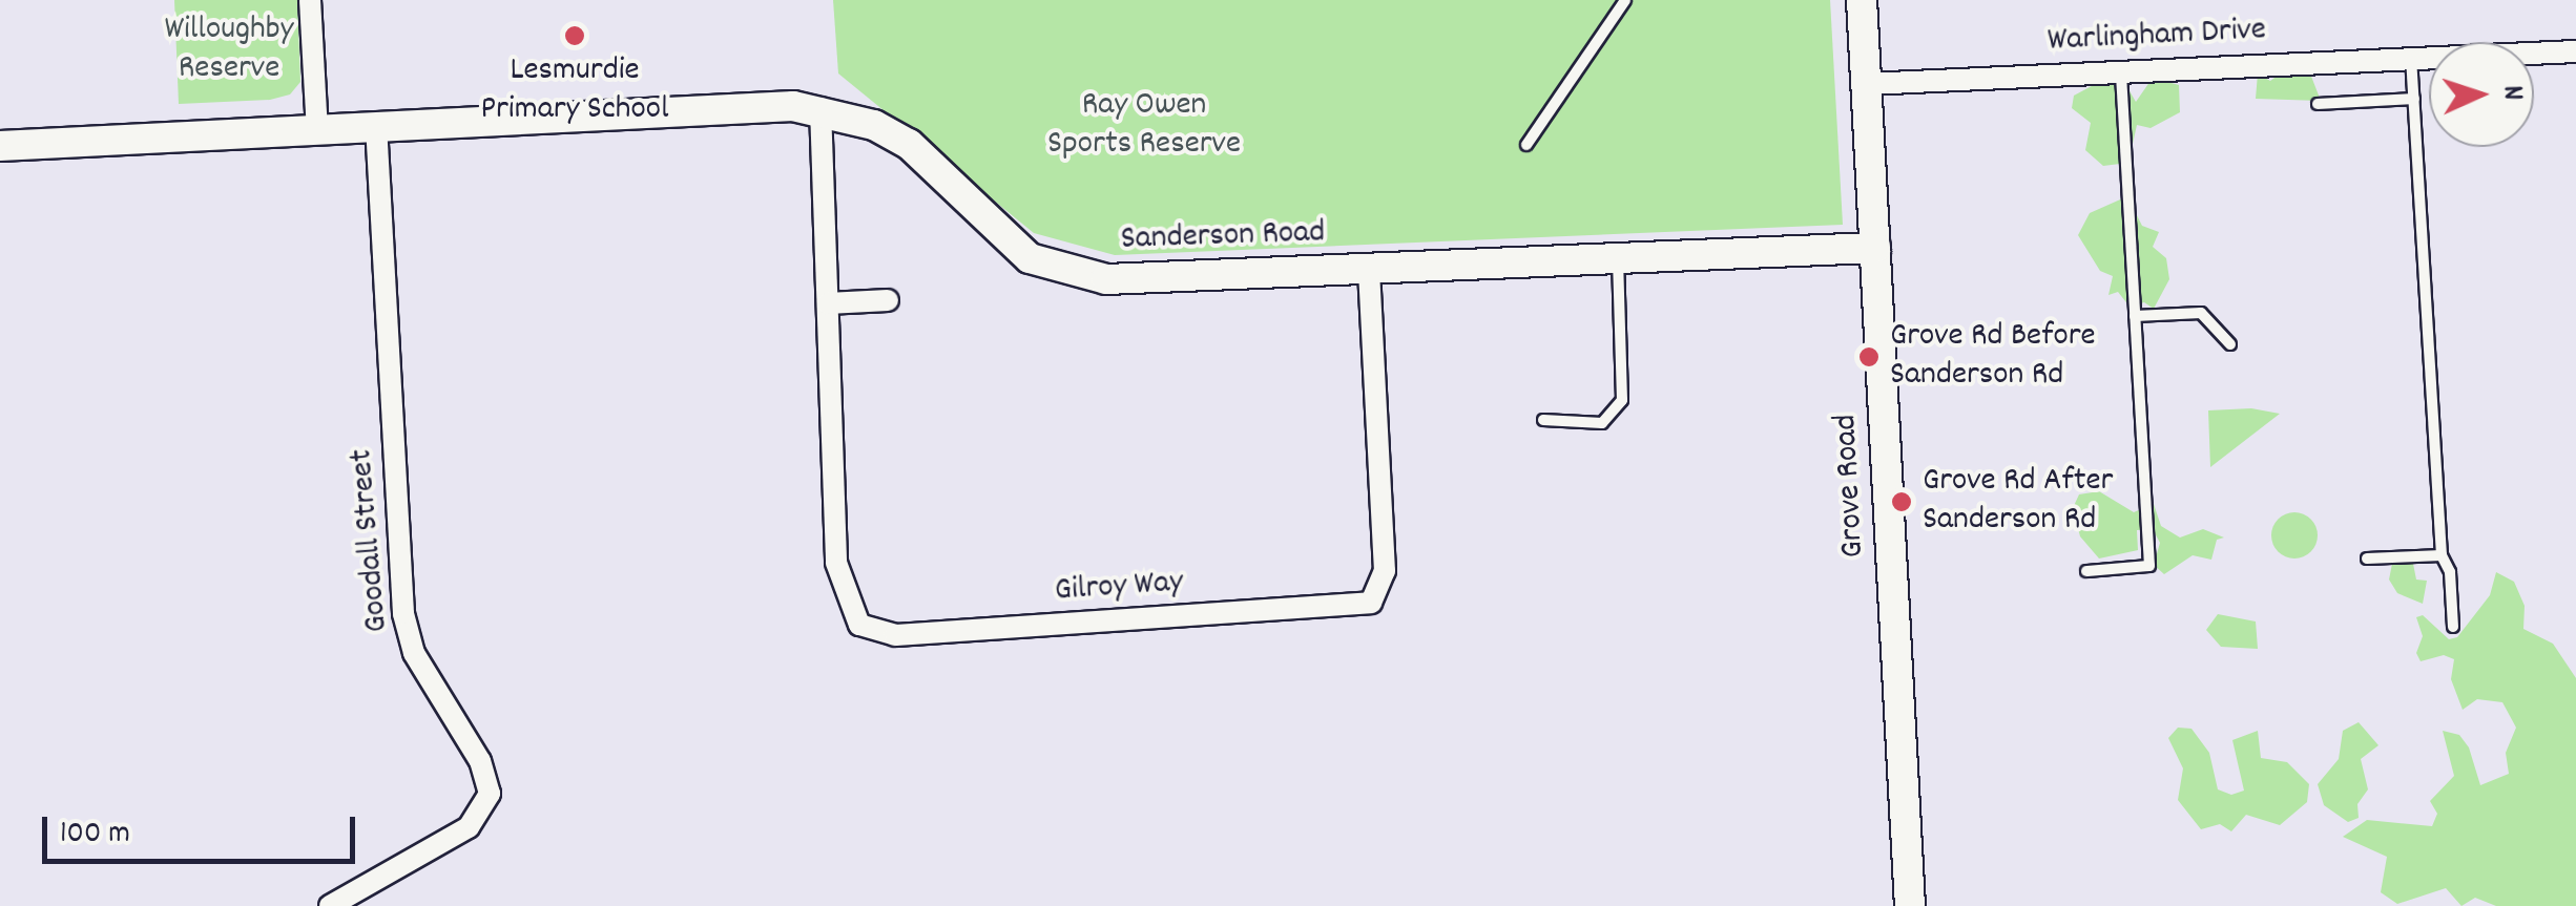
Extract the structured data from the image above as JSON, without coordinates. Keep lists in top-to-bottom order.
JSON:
{
  "streets": {
    "street": [
      "Warlingham Drive",
      "Sanderson Road",
      "Grove Road",
      "Goodall Street",
      "Gilroy Way"
    ]
  },
  "crossings": [
    ["Warlingham Drive", "Grove Road"],
    ["Sanderson Road", "Grove Road"],
    ["Sanderson Road", "Goodall Street"],
    ["Sanderson Road", "Gilroy Way"]
  ],
  "parks": ["Willoughby Reserve", "Ray Owen Sports Reserve"],
  "places": ["Lesmurdie Primary School", "Grove Rd Before Sanderson Rd", "Grove Rd After Sanderson Rd"],
  "scale_bar": "100 m",
  "north": "right"
}
